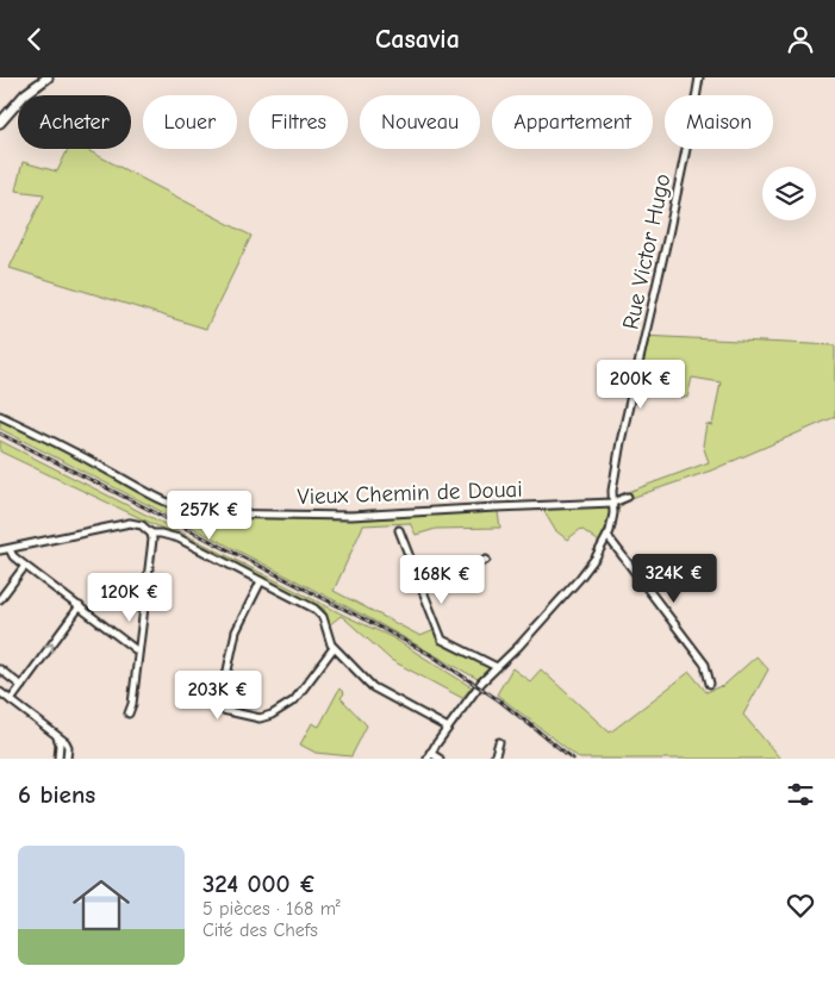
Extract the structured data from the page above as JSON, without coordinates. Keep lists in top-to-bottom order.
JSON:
{
  "streets": {
    "street": ["Rue Victor Hugo", "Vieux Chemin de Douai"]
  },
  "crossings": [
    ["Rue Victor Hugo", "Vieux Chemin de Douai"]
  ],
  "page": {
    "header": "Casavia",
    "chip": [
      "Acheter",
      "Louer",
      "Filtres",
      "Nouveau",
      "Appartement",
      "Maison"
    ],
    "price": [
      "200K €",
      "257K €",
      "324K €",
      "168K €",
      "120K €",
      "203K €"
    ],
    "heading": "6 biens",
    "list": [
      {
        "name": "324 000 €",
        "note": "5 pièces · 168 m² · Cité des Chefs"
      }
    ]
  }
}
